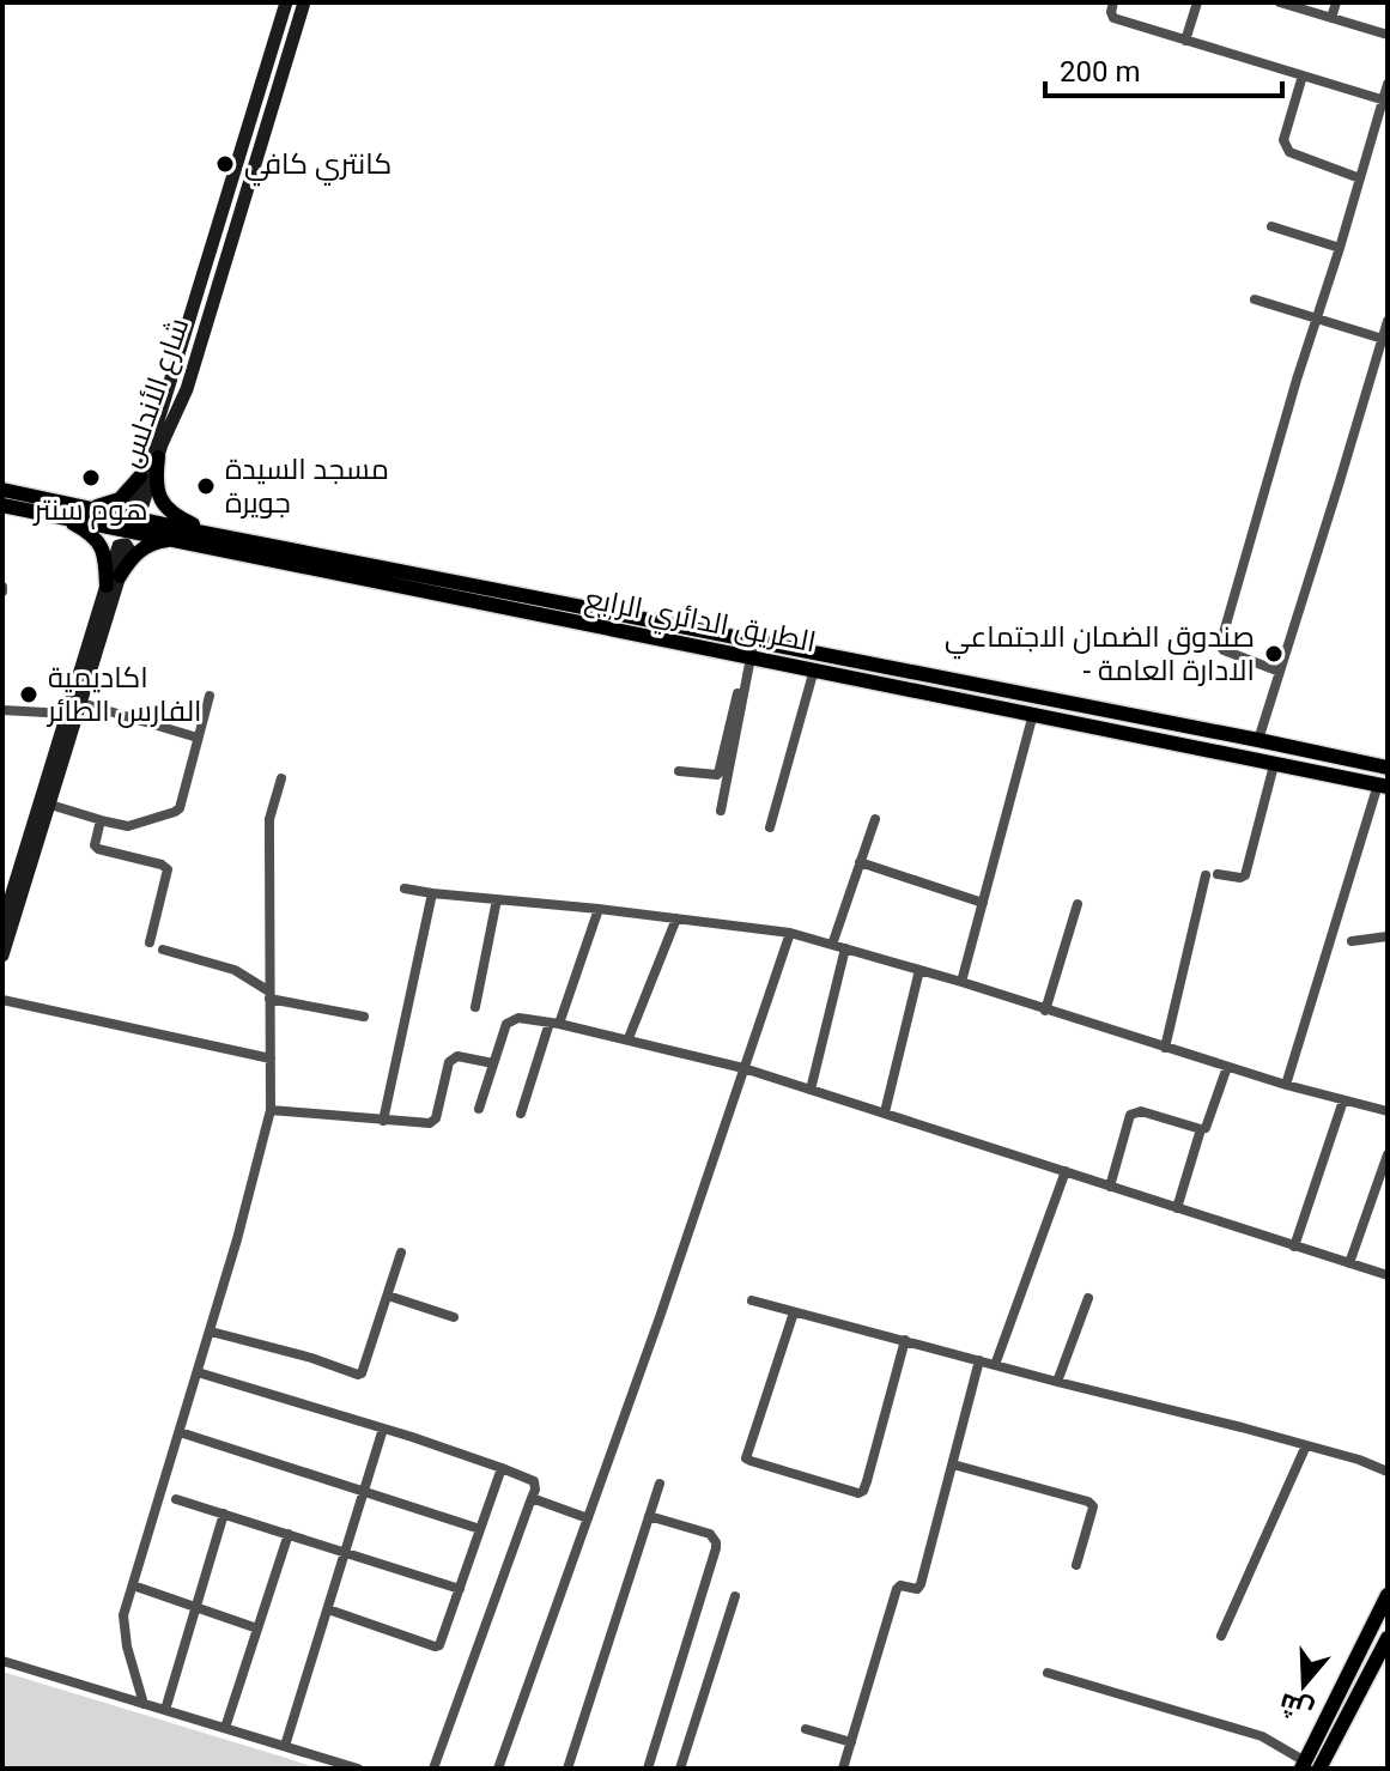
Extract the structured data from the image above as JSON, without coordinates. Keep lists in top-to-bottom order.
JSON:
{
  "streets": {
    "main road": ["شارع الأندلس", "الطريق الدائري الرابع"]
  },
  "places": [
    "كانتري كافي",
    "هوم سنتر",
    "مسجد السيدة جويرة",
    "صندوق الضمان الاجتماعي - الادارة العامة",
    "اكاديمية الفارس الطائر"
  ],
  "scale_bar": "200 m",
  "north": "bottom"
}
